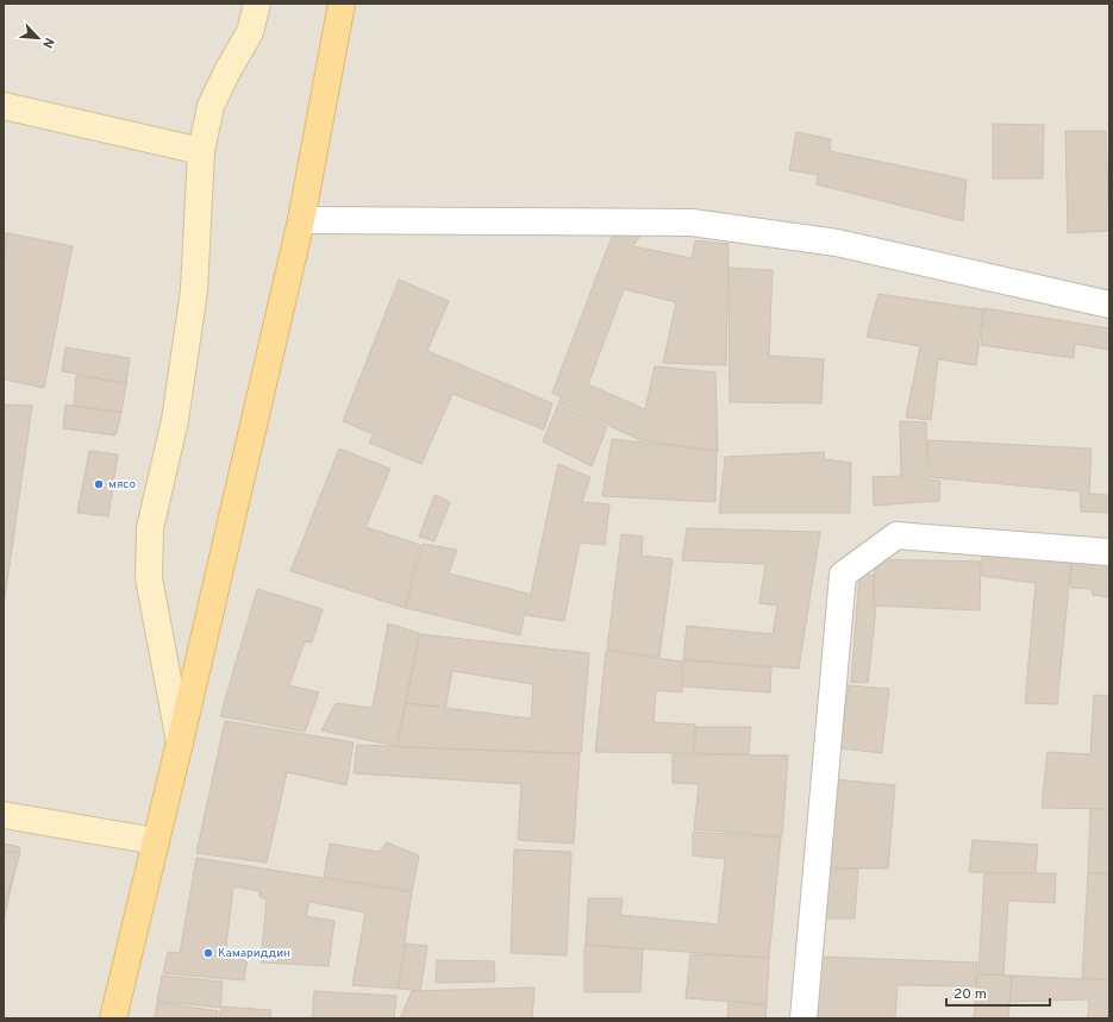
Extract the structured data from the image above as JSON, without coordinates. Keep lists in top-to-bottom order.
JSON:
{
  "places": ["мясо", "Камариддин"],
  "scale_bar": "20 m",
  "north": "bottom right"
}
